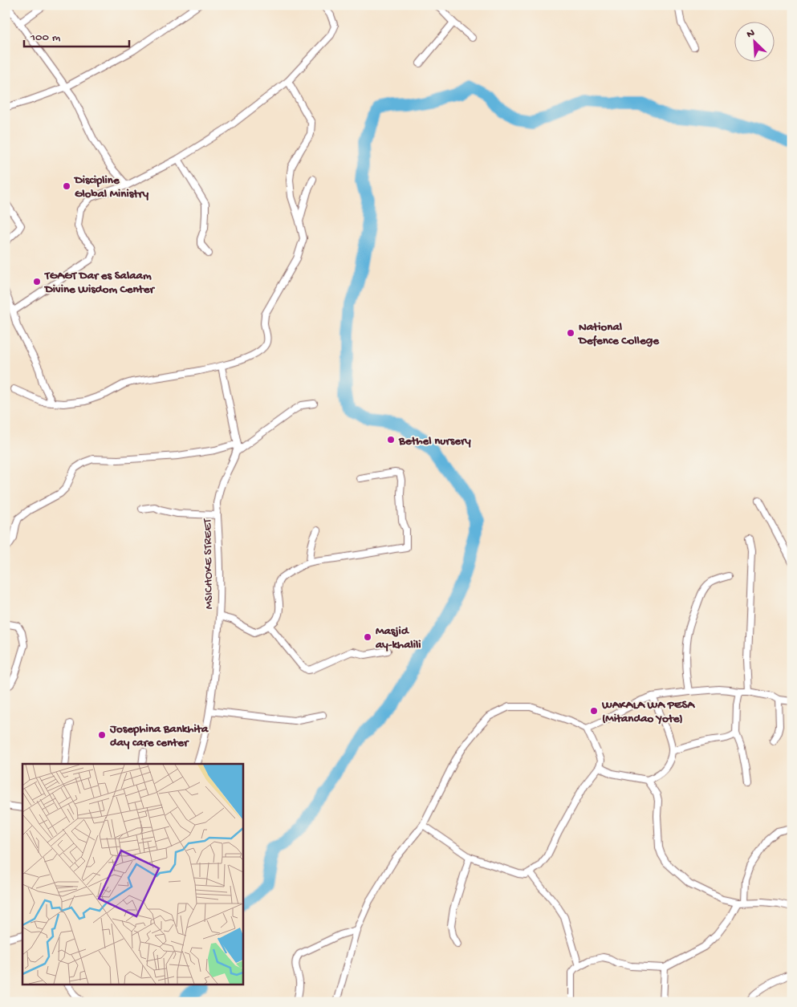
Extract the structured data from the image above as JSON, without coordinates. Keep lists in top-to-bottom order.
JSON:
{
  "streets": {
    "street": ["MSICHOKE STREET"]
  },
  "places": [
    "Discipline Global Ministry",
    "TGAGT Dar es Salaam Divine Wisdom Center",
    "National Defence College",
    "Bethel nursery",
    "Masjid ay-khalili",
    "WAKALA WA PESA (Mitandao Yote)",
    "Josephina Bankhita day care center"
  ],
  "scale_bar": "100 m",
  "north": "top left"
}
